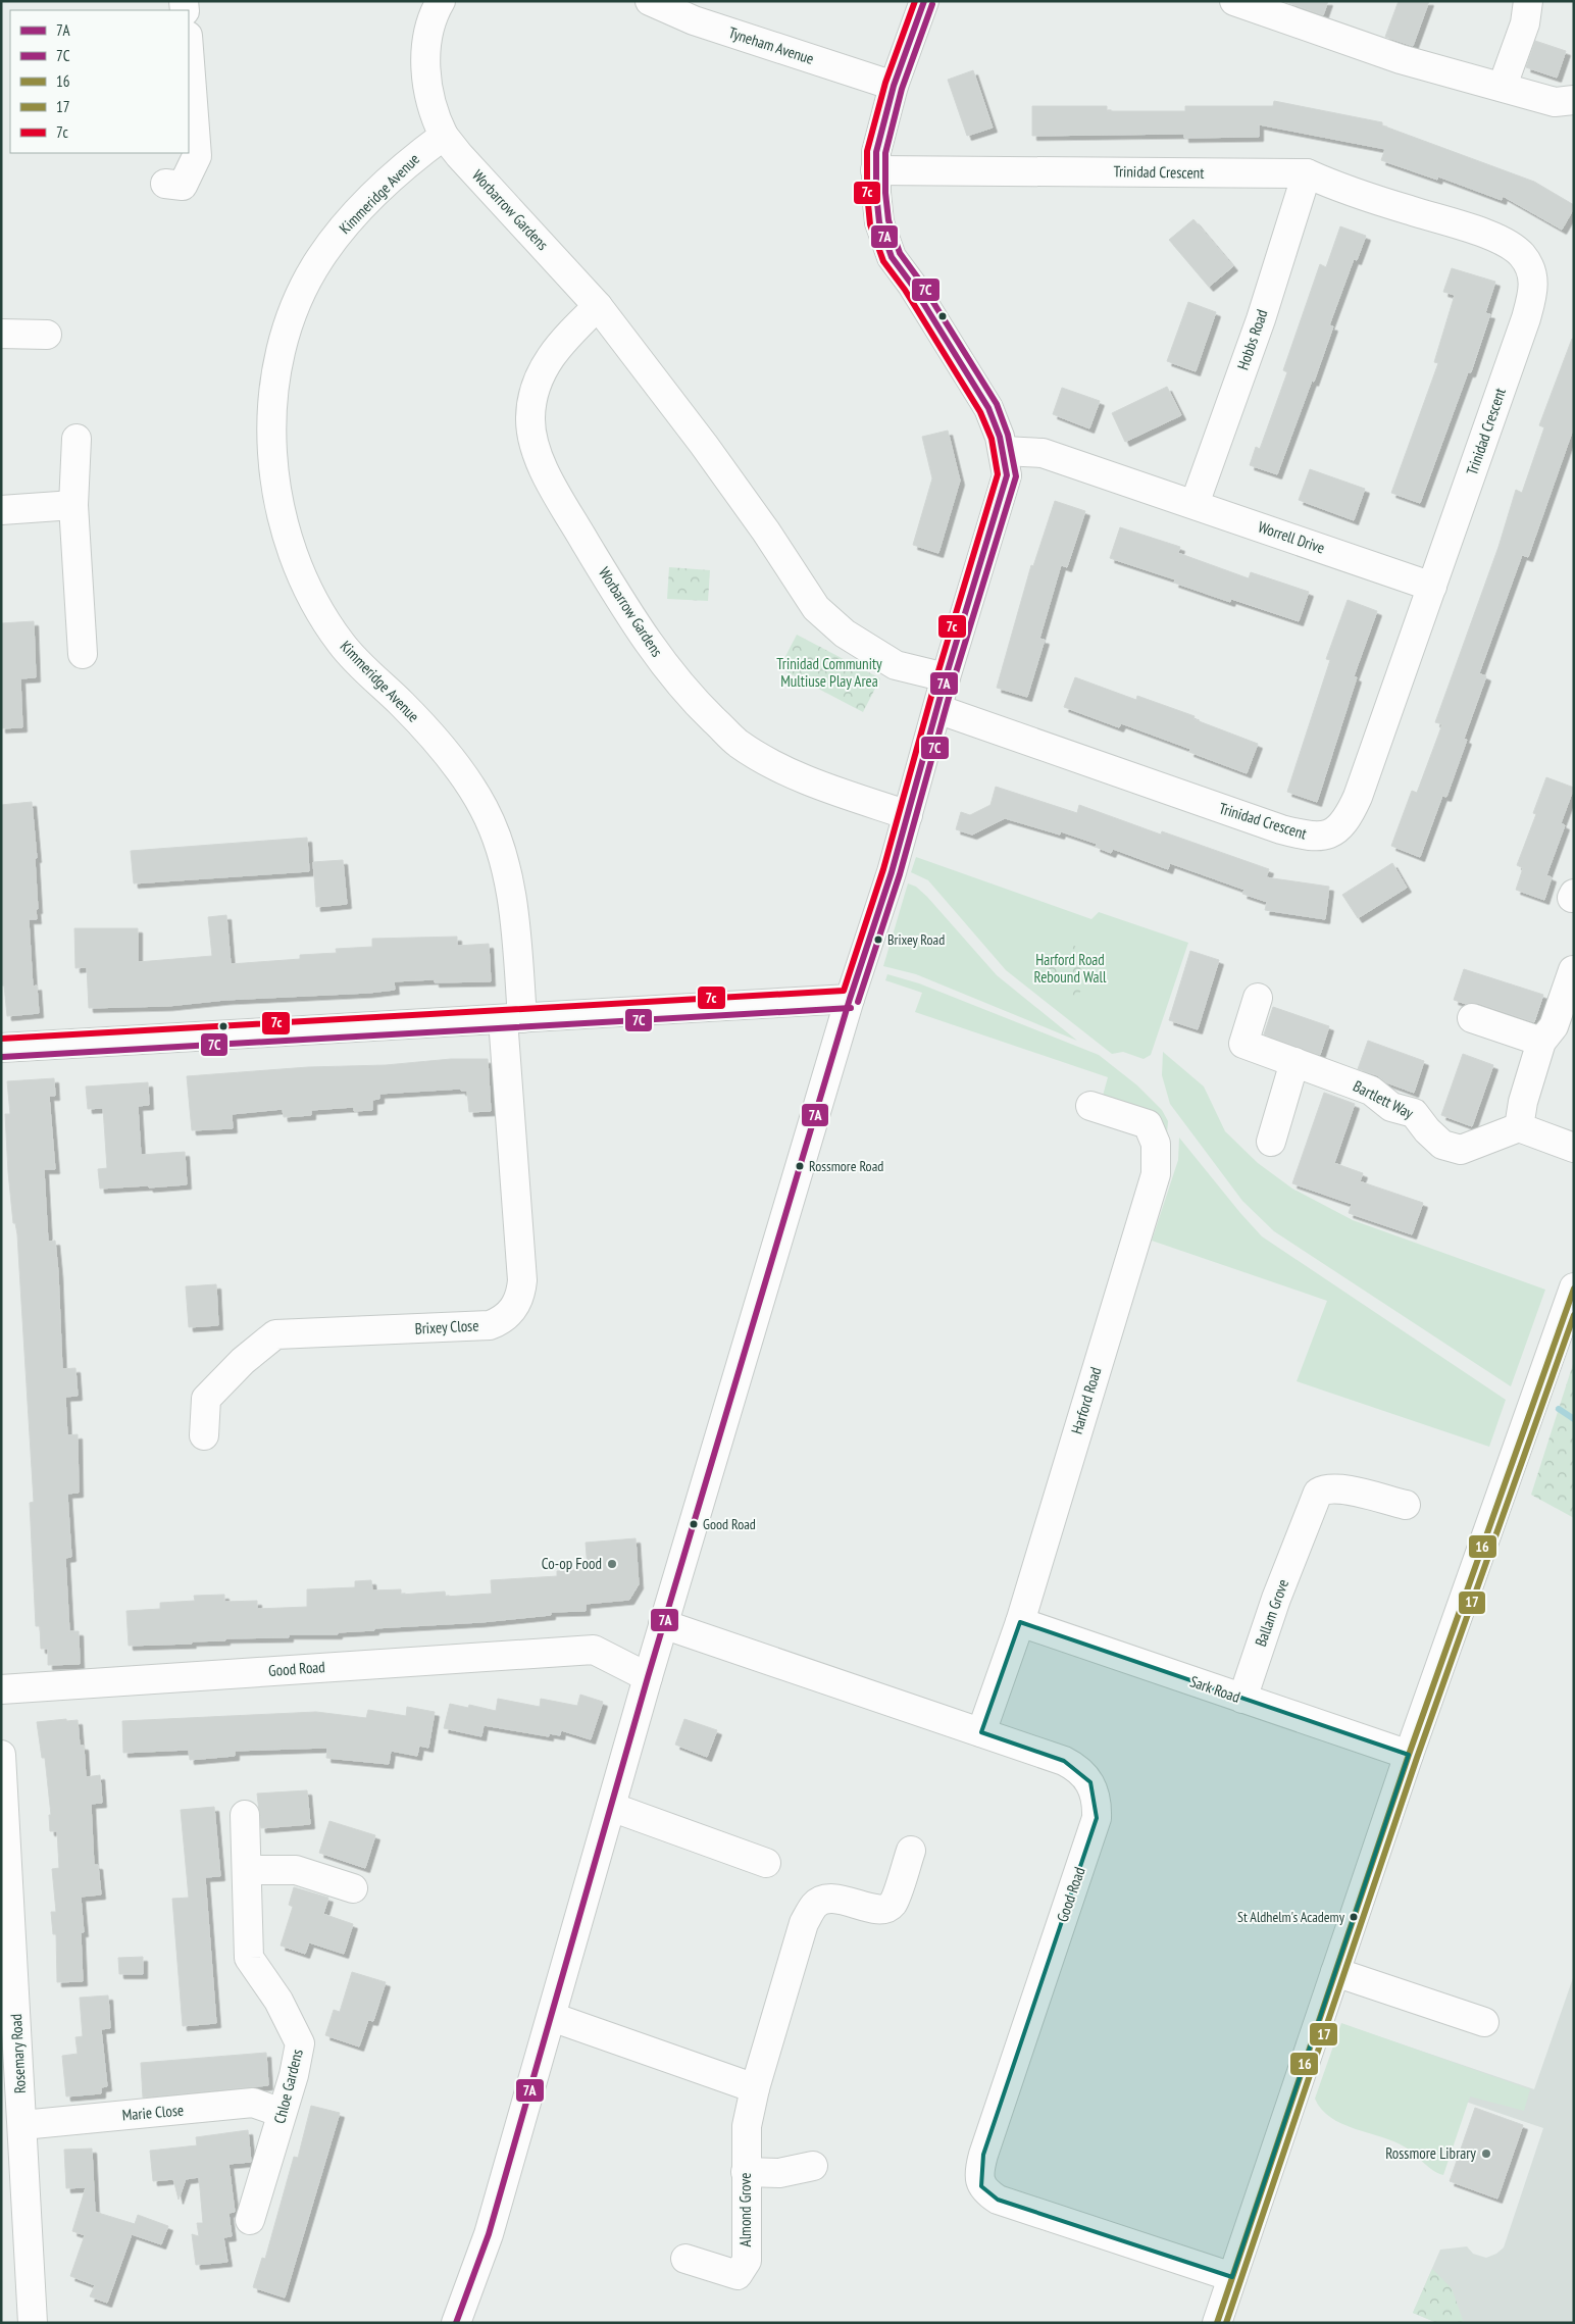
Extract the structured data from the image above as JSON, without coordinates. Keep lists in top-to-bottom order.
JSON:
{
  "streets": {
    "street": [
      "Tyneham Avenue",
      "Trinidad Crescent",
      "Kimmeridge Avenue",
      "Worbarrow Gardens",
      "Hobbs Road",
      "Worrell Drive",
      "Bartlett Way",
      "Brixey Close",
      "Harford Road",
      "Ballam Grove",
      "Good Road",
      "Sark Road",
      "Rosemary Road",
      "Chloe Gardens",
      "Marie Close",
      "Almond Grove"
    ]
  },
  "crossings": [
    ["Trinidad Crescent", "Hobbs Road"],
    ["Trinidad Crescent", "Worrell Drive"],
    ["Kimmeridge Avenue", "Worbarrow Gardens"],
    ["Kimmeridge Avenue", "Brixey Close"],
    ["Hobbs Road", "Worrell Drive"],
    ["Harford Road", "Good Road"],
    ["Harford Road", "Sark Road"],
    ["Ballam Grove", "Sark Road"],
    ["Rosemary Road", "Marie Close"],
    ["Chloe Gardens", "Marie Close"]
  ],
  "parks": ["Trinidad Community Multiuse Play Area", "Harford Road Rebound Wall"],
  "places": [
    "Brixey Road",
    "Rossmore Road",
    "Good Road",
    "Co-op Food",
    "St Aldhelm's Academy",
    "Rossmore Library"
  ],
  "lines": [
    "transit line 7A",
    "transit line 7c",
    "transit line 7C",
    "transit line 16",
    "transit line 17"
  ],
  "legend": [
    "7A",
    "7C",
    "16",
    "17",
    "7c"
  ]
}
